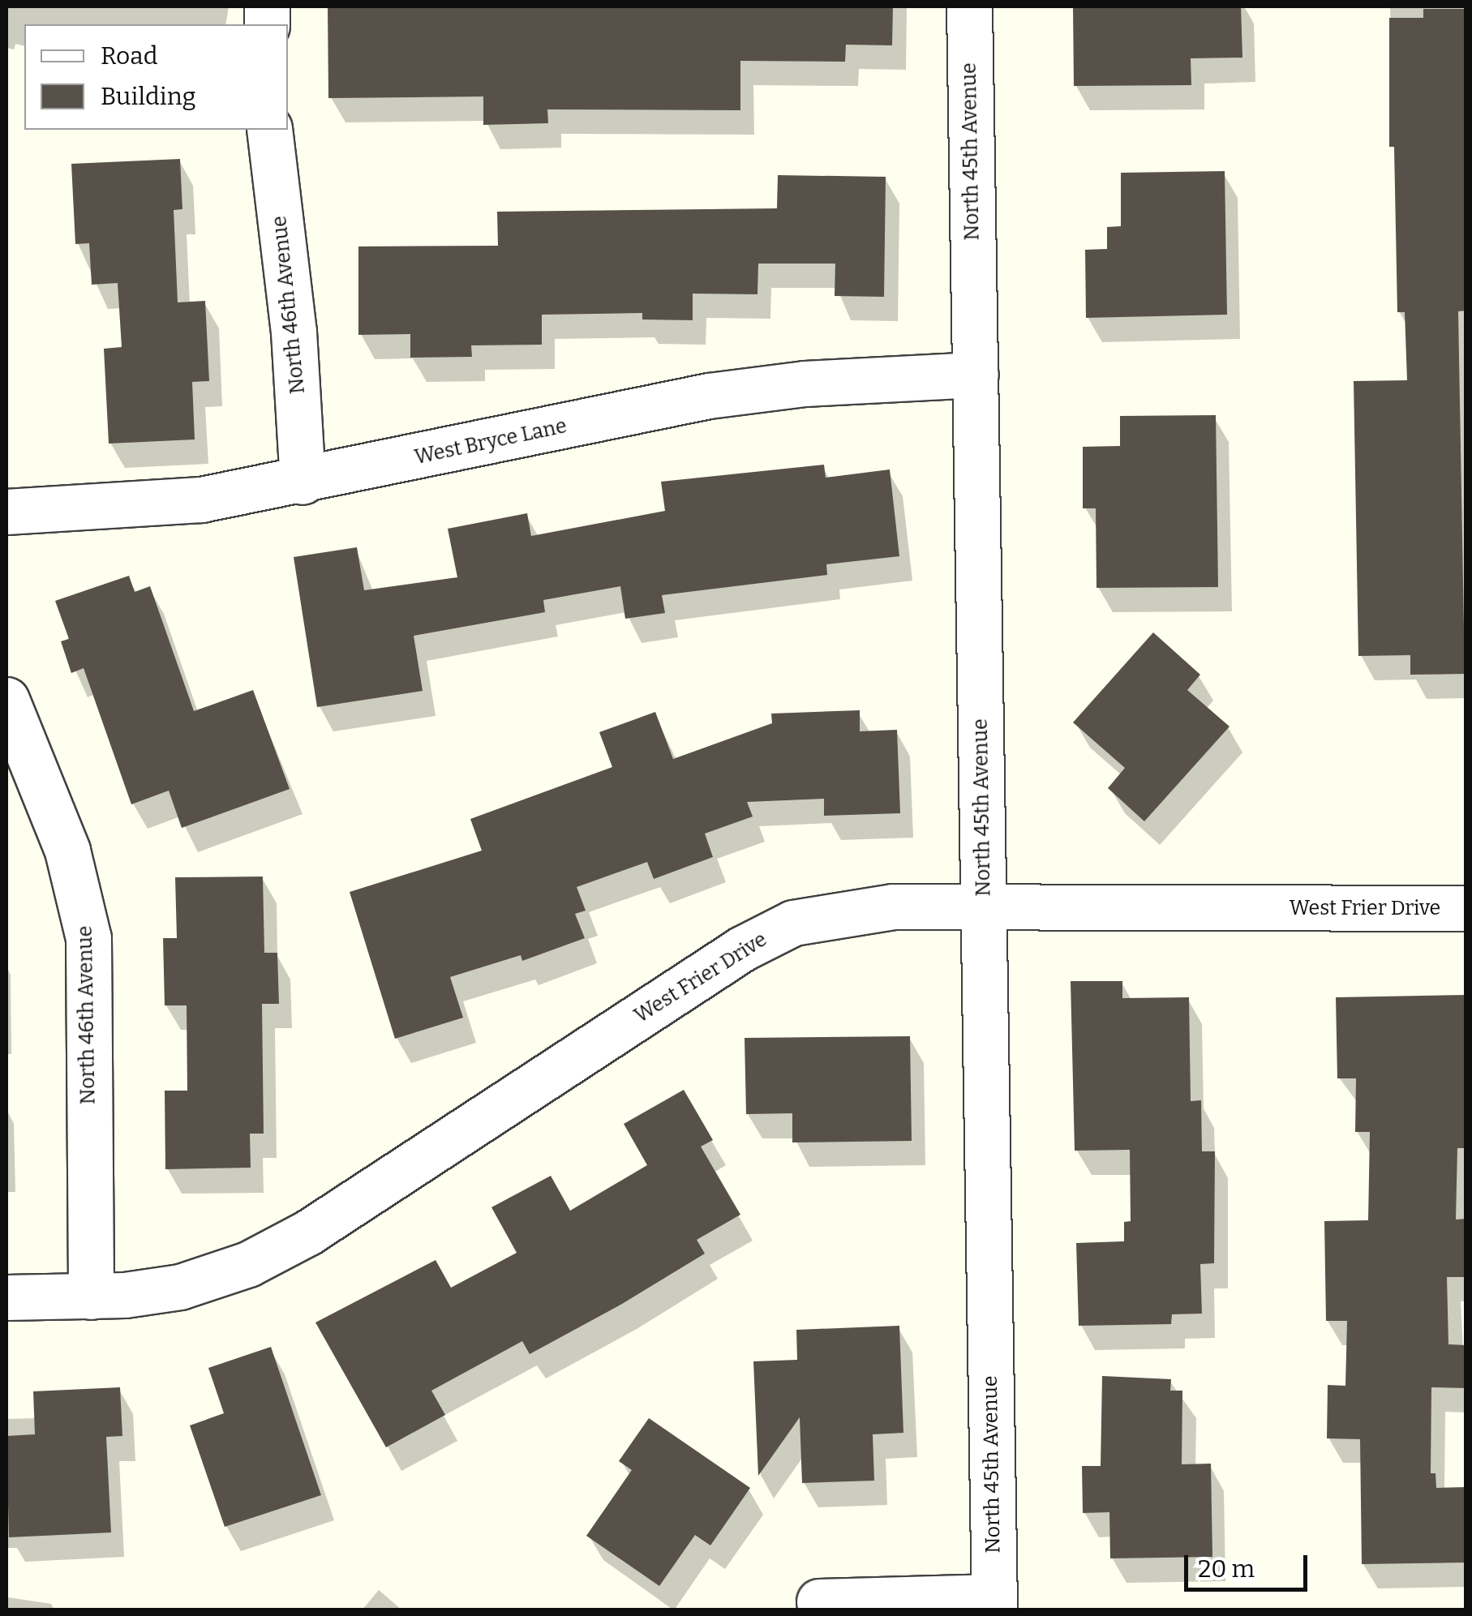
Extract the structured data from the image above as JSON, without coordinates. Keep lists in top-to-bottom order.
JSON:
{
  "streets": {
    "street": [
      "North 45th Avenue",
      "North 46th Avenue",
      "West Bryce Lane",
      "West Frier Drive"
    ]
  },
  "crossings": [
    ["North 45th Avenue", "West Bryce Lane"],
    ["North 45th Avenue", "West Frier Drive"],
    ["North 46th Avenue", "West Bryce Lane"],
    ["North 46th Avenue", "West Frier Drive"]
  ],
  "legend": ["Road", "Building"],
  "scale_bar": "20 m"
}
